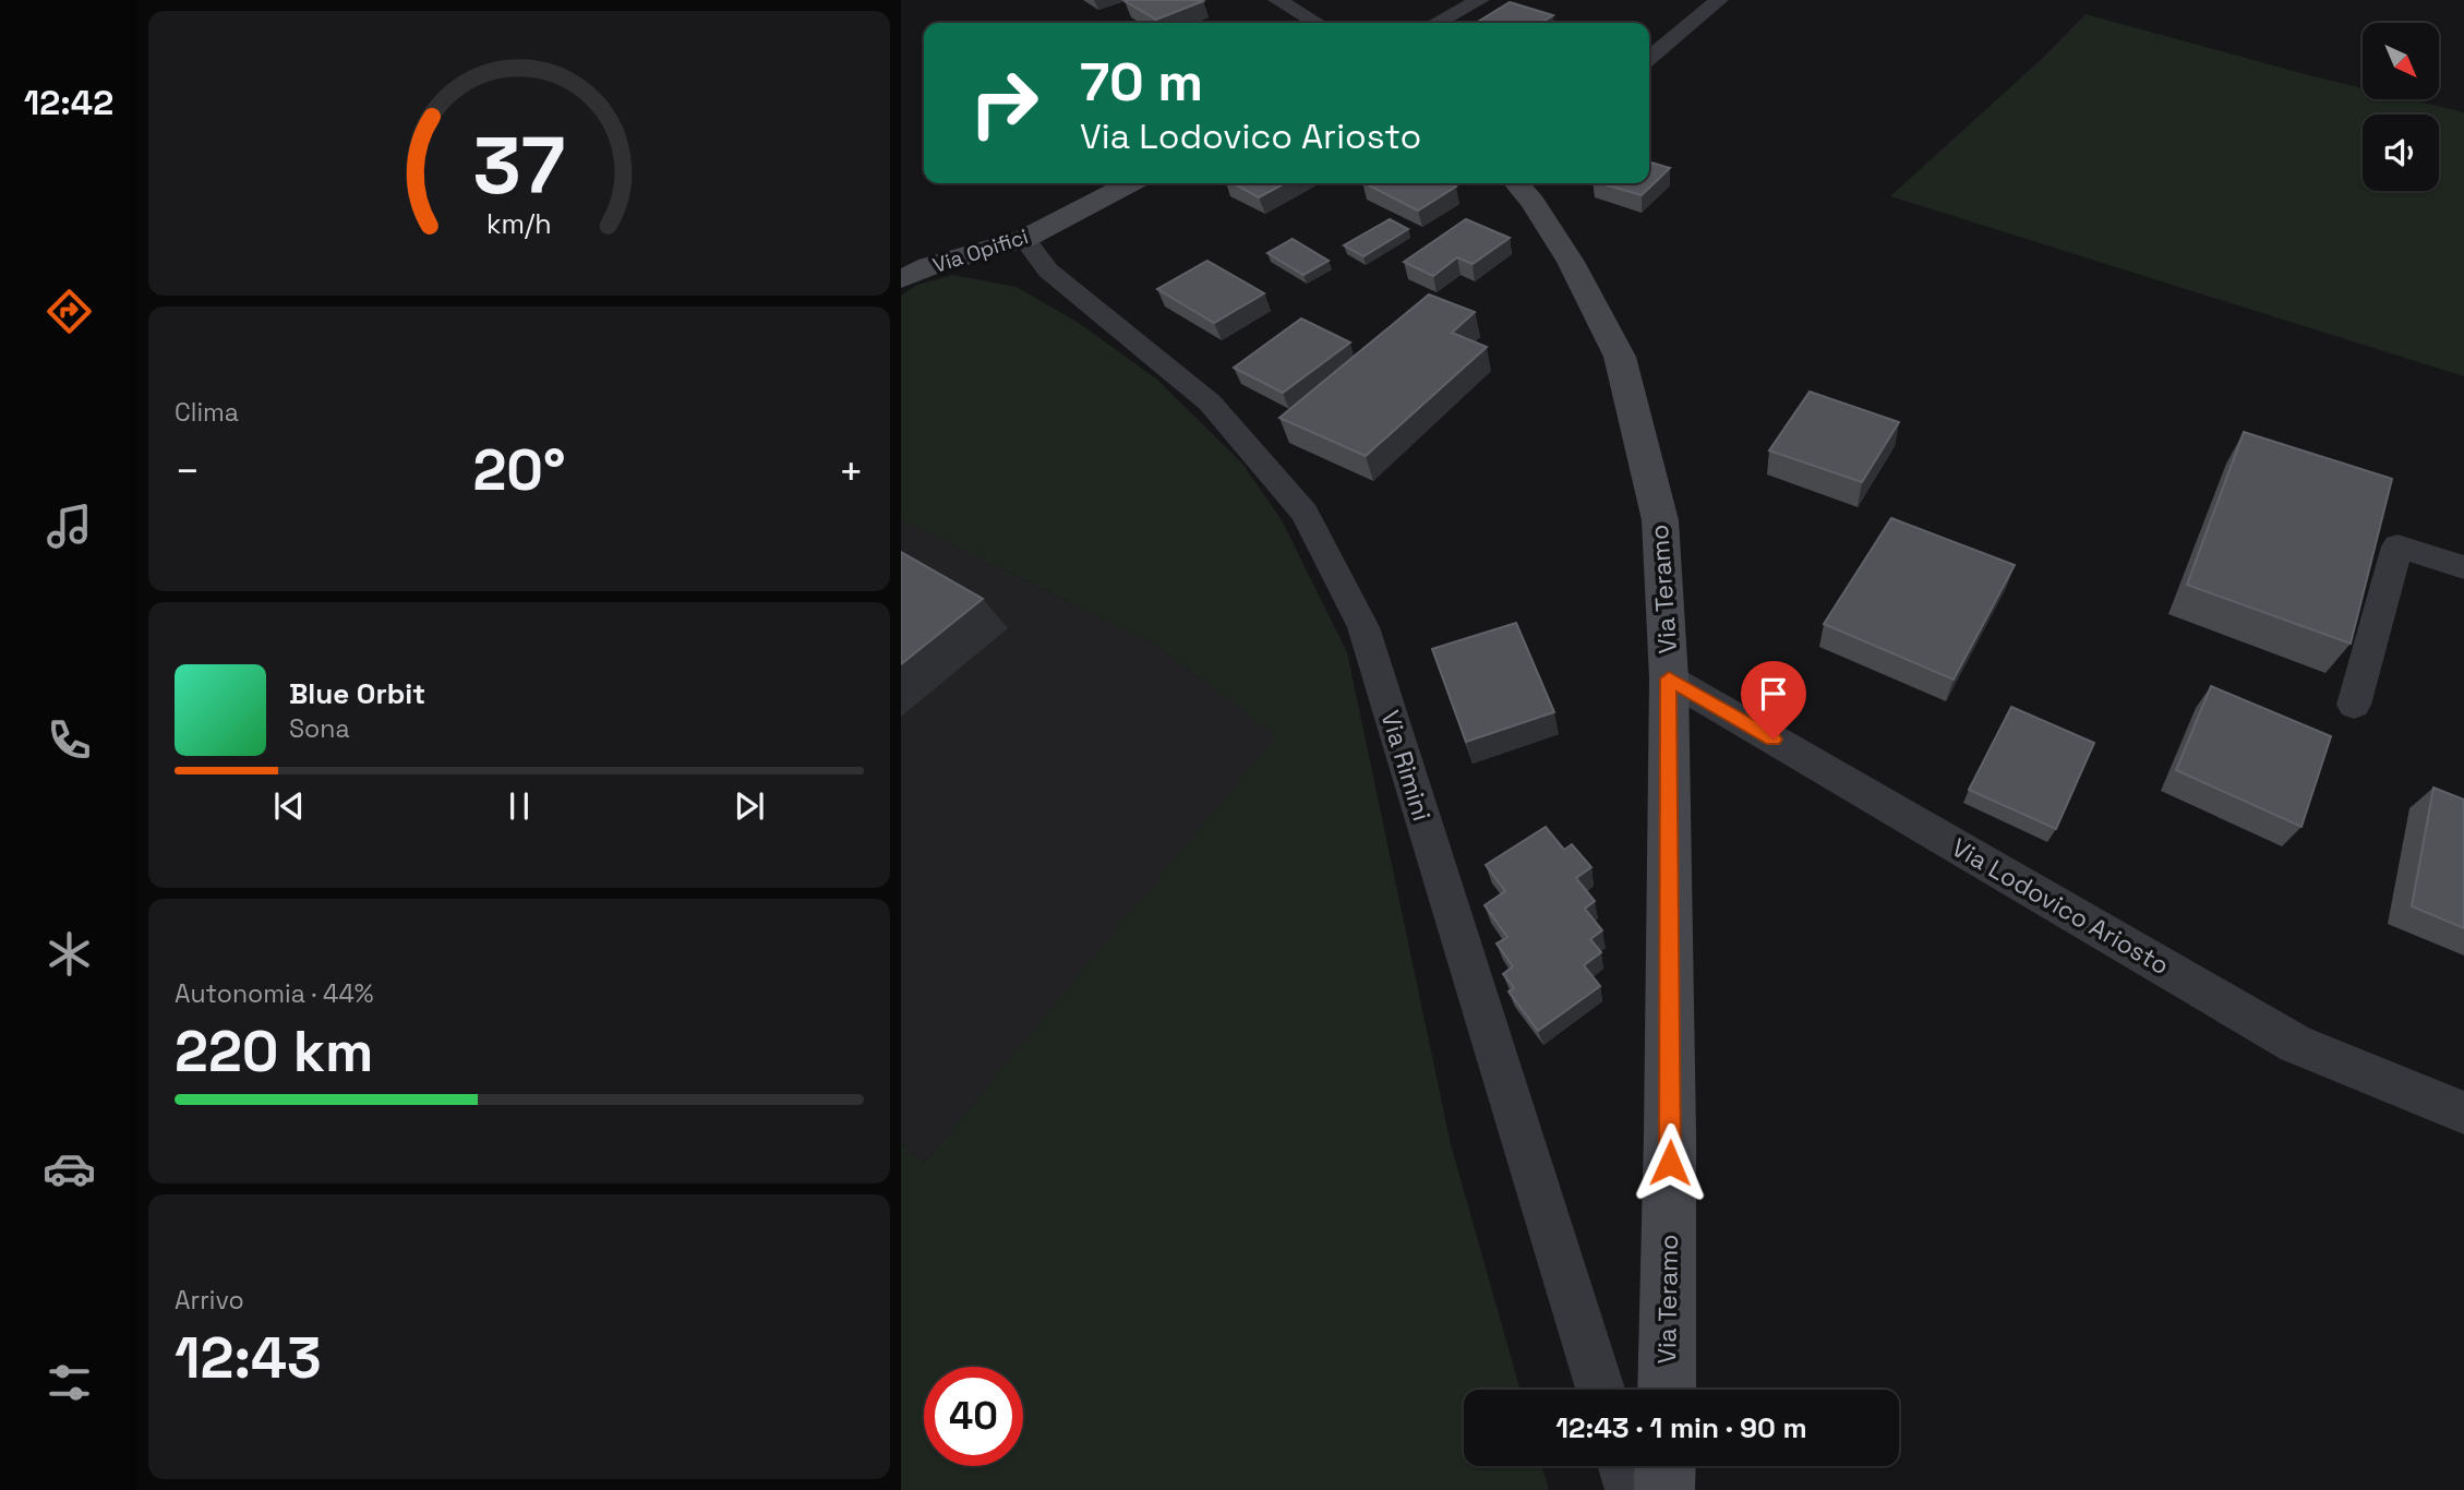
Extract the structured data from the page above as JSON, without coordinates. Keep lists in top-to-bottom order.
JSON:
{
  "streets": {
    "street": [
      "Via Opifici",
      "Via Teramo",
      "Via Rimini",
      "Via Lodovico Ariosto"
    ]
  },
  "crossings": [
    ["Via Opifici", "Via Rimini"],
    ["Via Teramo", "Via Lodovico Ariosto"]
  ],
  "north": "bottom right",
  "page": {
    "tabs": "12:42",
    "turn": ["70 m", "Via Lodovico Ariosto"],
    "tile": [
      "Clima",
      ["Autonomia · 44%", "220 km"],
      ["Arrivo", "12:43"]
    ],
    "heat": ["−", "20°", "+"],
    "song": ["Blue Orbit", "Sona"],
    "limit": "40",
    "trip": "12:43 · 1 min · 90 m",
    "gauge": ["37", "km/h"]
  }
}
